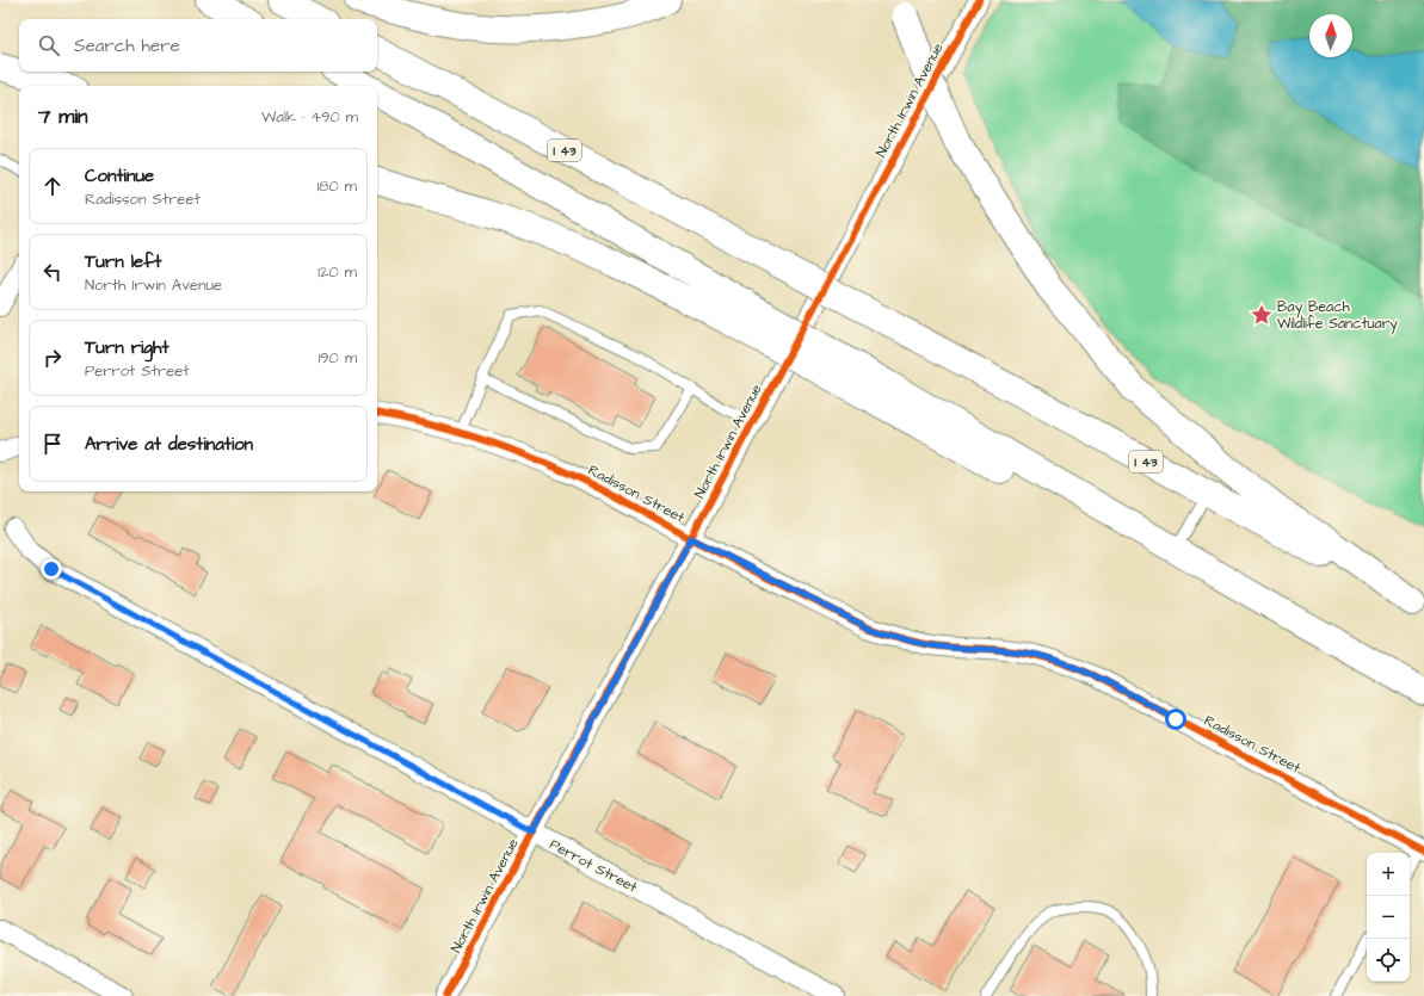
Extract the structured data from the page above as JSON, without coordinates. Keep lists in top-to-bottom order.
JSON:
{
  "streets": {
    "highway": ["I 43"],
    "street": ["North Irwin Avenue", "Radisson Street", "Perrot Street"]
  },
  "crossings": [
    ["North Irwin Avenue", "Radisson Street"],
    ["North Irwin Avenue", "Perrot Street"]
  ],
  "places": {
    "place": ["Bay Beach Wildlife Sanctuary"]
  },
  "north": "top",
  "page": {
    "search": "Search here",
    "heading": ["7 min", "Walk · 490 m"],
    "list": [
      ["Continue", "Radisson Street", "180 m"],
      ["Turn left", "North Irwin Avenue", "120 m"],
      ["Turn right", "Perrot Street", "190 m"],
      "Arrive at destination"
    ],
    "map_buttons": ["+", "−"]
  }
}
